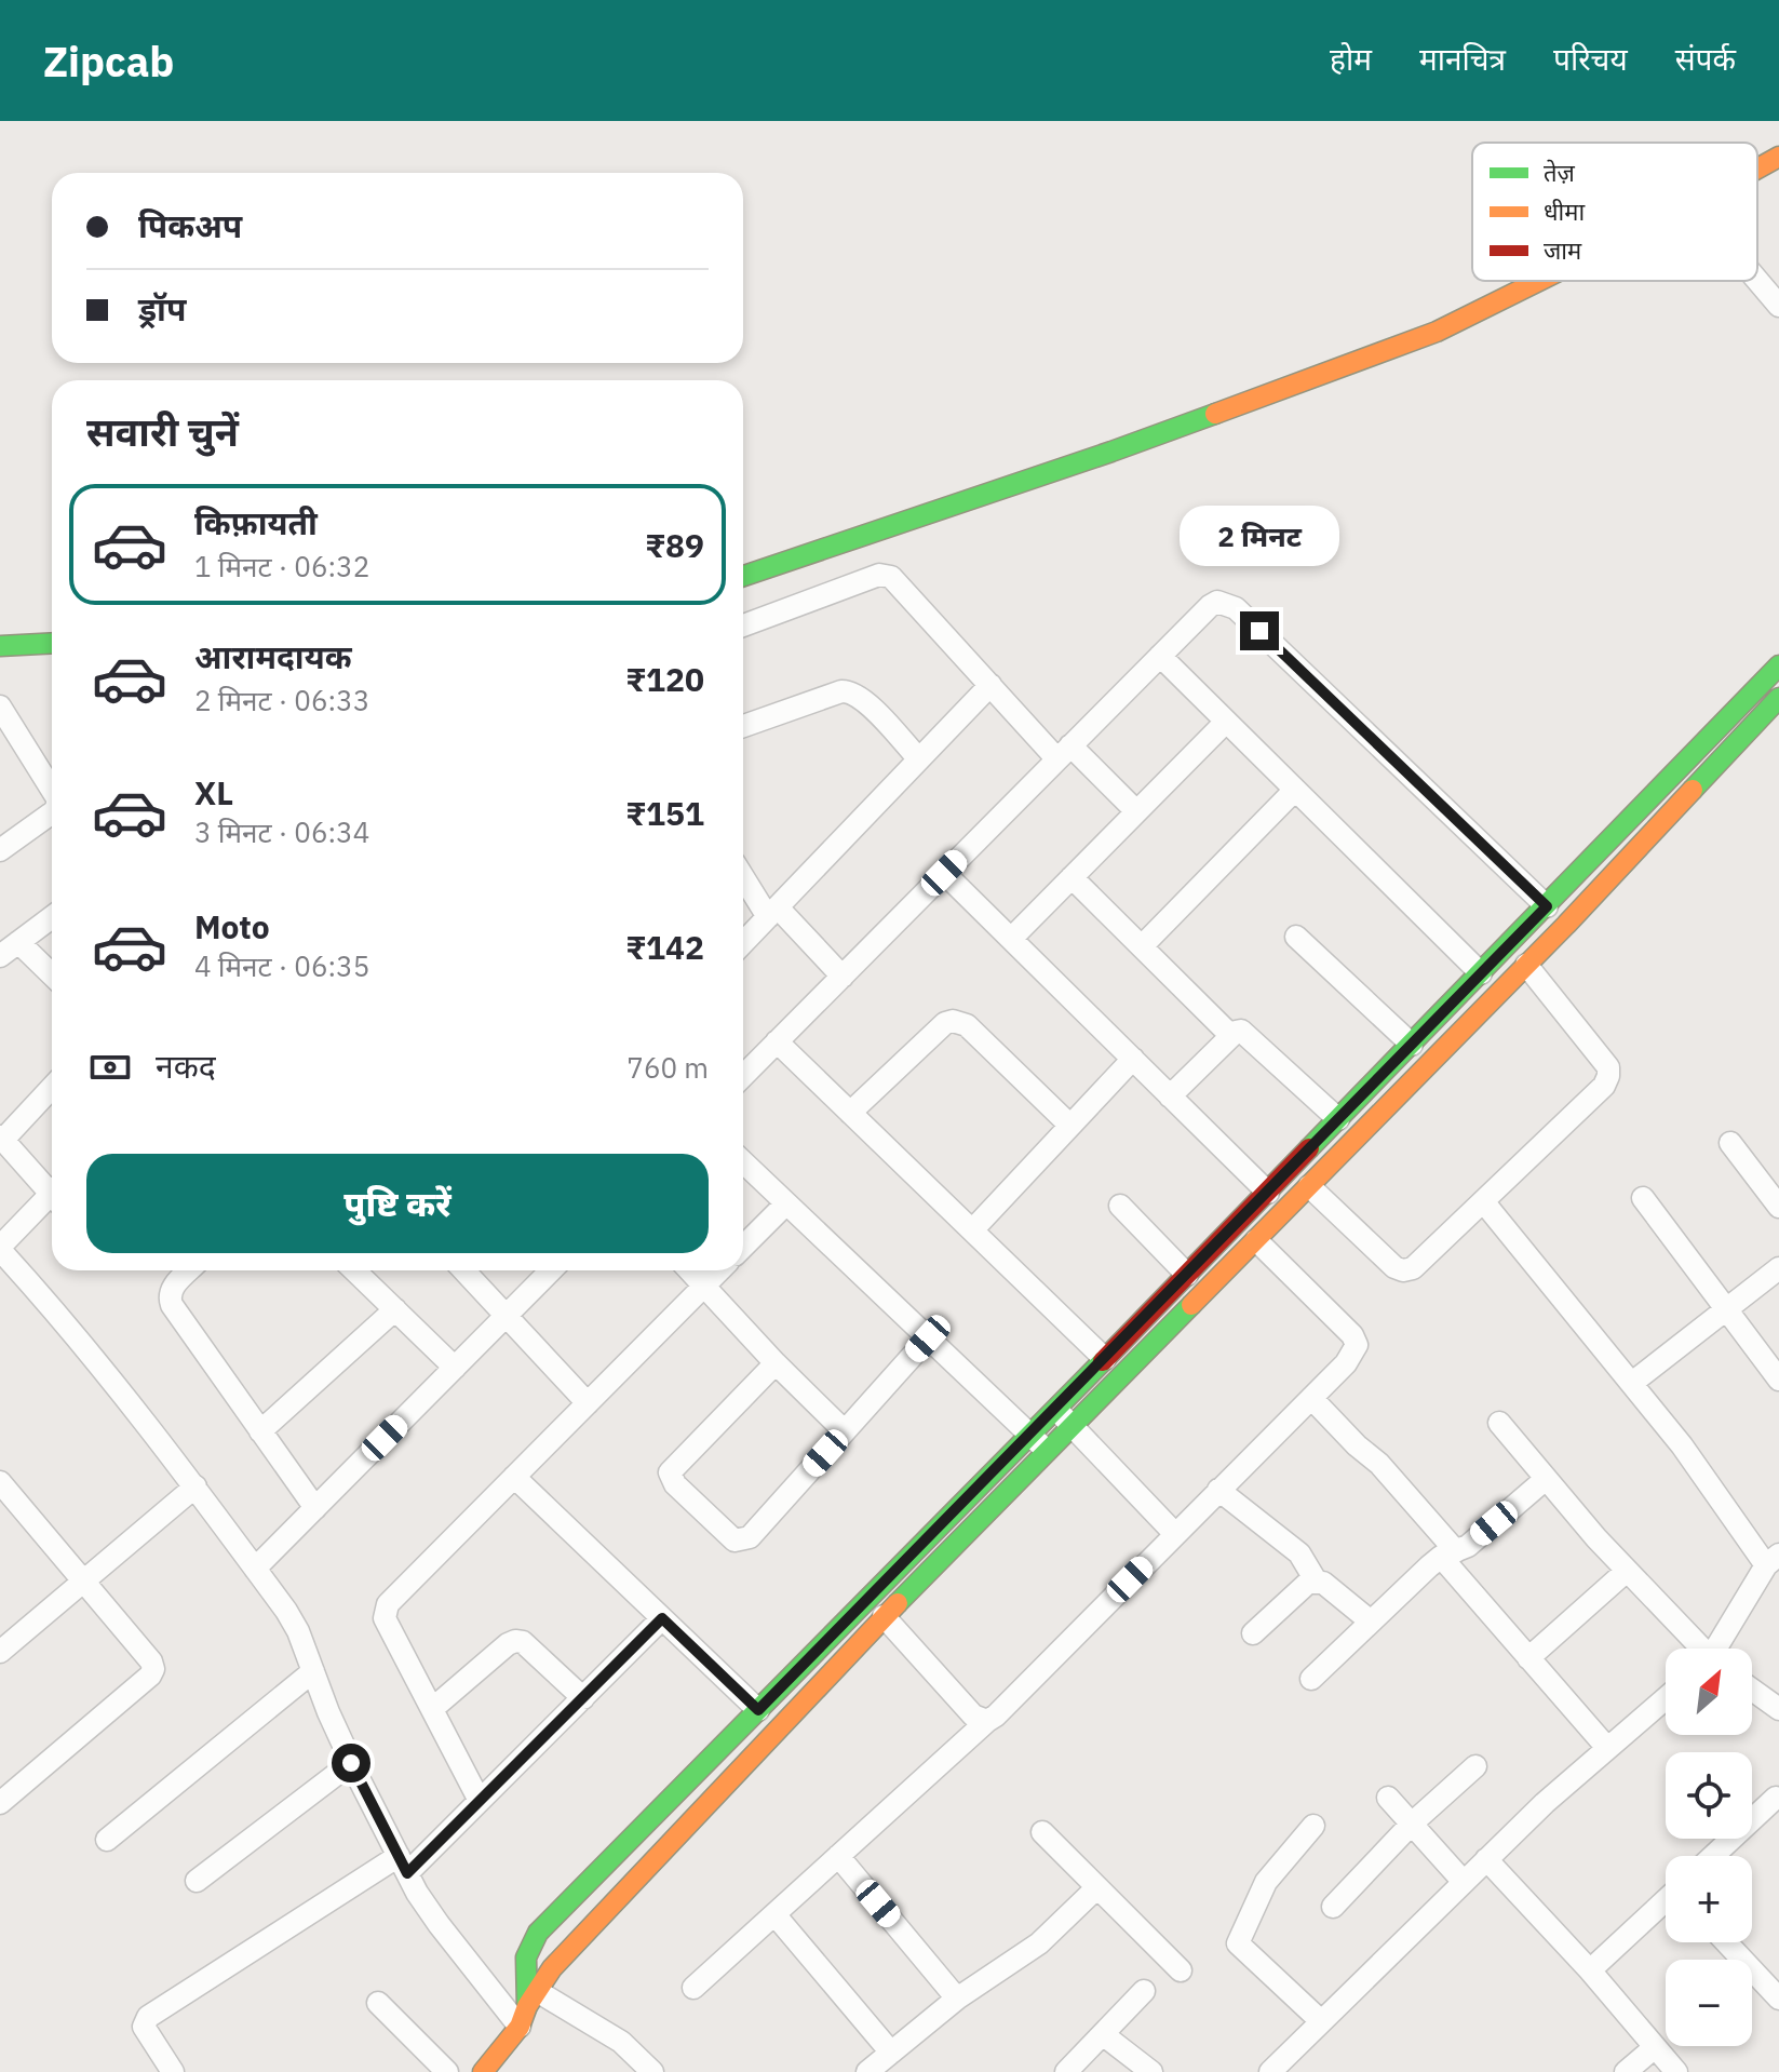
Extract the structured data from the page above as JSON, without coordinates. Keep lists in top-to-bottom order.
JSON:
{
  "legend": ["तेज़", "धीमा", "जाम"],
  "north": "top right",
  "page": {
    "header": "Zipcab",
    "nav": [
      "होम",
      "मानचित्र",
      "परिचय",
      "संपर्क"
    ],
    "banner": ["पिकअप", "ड्रॉप"],
    "heading": "सवारी चुनें",
    "list": [
      {
        "name": "किफ़ायती",
        "note": "1 मिनट · 06:32",
        "value": "₹89"
      },
      {
        "name": "आरामदायक",
        "note": "2 मिनट · 06:33",
        "value": "₹120"
      },
      {
        "name": "XL",
        "note": "3 मिनट · 06:34",
        "value": "₹151"
      },
      {
        "name": "Moto",
        "note": "4 मिनट · 06:35",
        "value": "₹142"
      }
    ],
    "bubble": "2 मिनट",
    "pay": ["नकद", "760 m"],
    "buttons": "पुष्टि करें",
    "map_buttons": ["+", "−"]
  }
}
